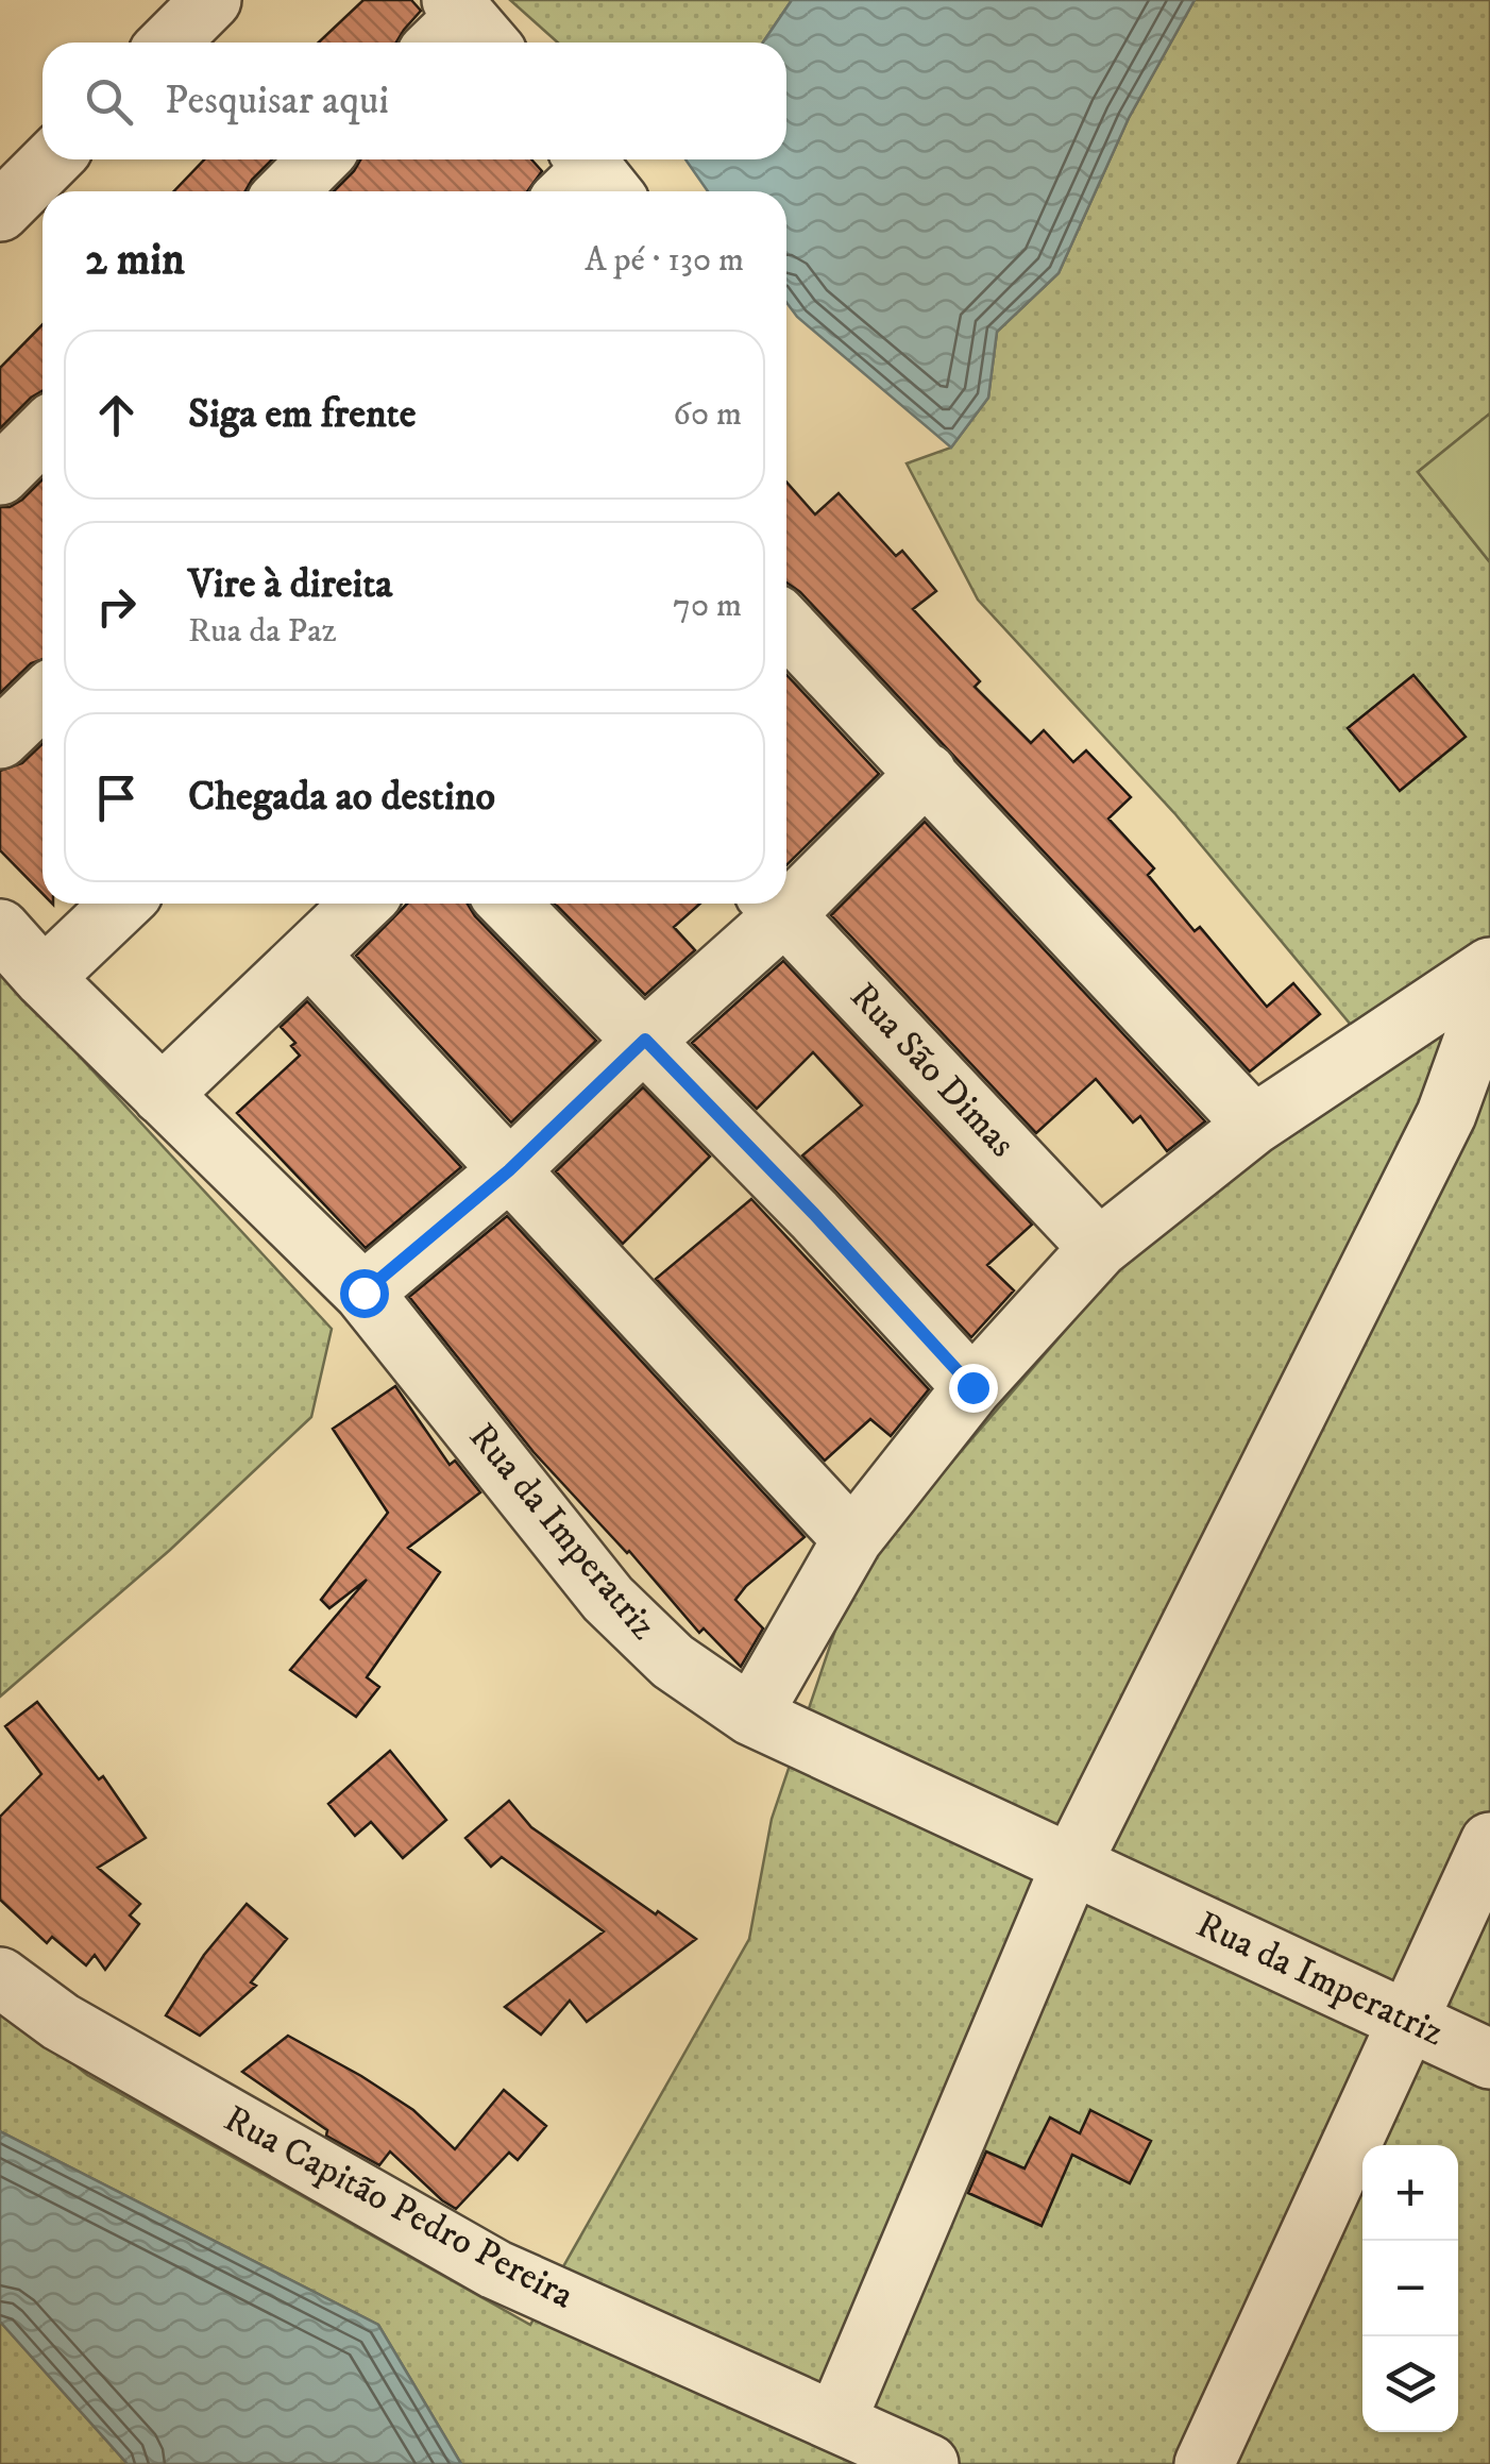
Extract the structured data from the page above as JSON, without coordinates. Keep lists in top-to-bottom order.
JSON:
{
  "streets": {
    "street": ["Rua São Dimas", "Rua da Imperatriz", "Rua Capitão Pedro Pereira"]
  },
  "page": {
    "search": "Pesquisar aqui",
    "heading": ["2 min", "A pé · 130 m"],
    "list": [
      ["Siga em frente", "60 m"],
      ["Vire à direita", "Rua da Paz", "70 m"],
      "Chegada ao destino"
    ],
    "map_buttons": ["+", "−"]
  }
}
